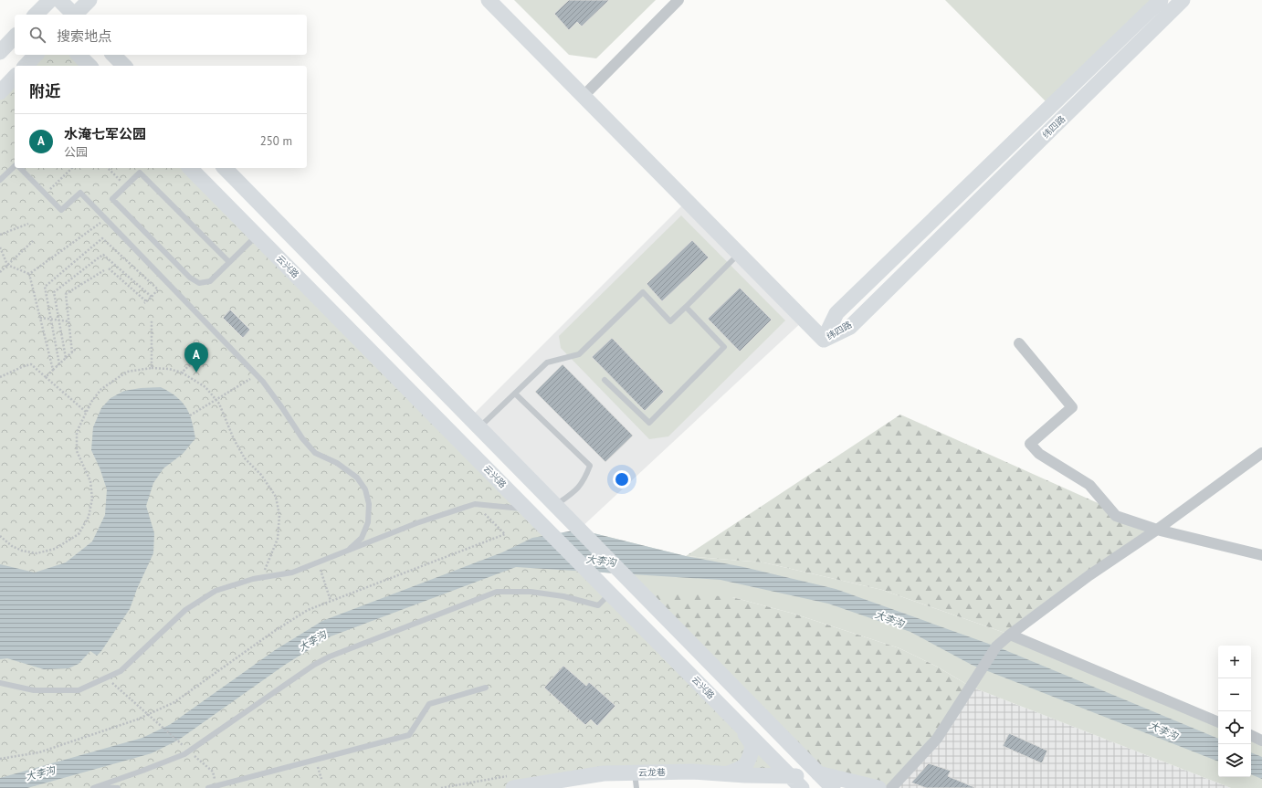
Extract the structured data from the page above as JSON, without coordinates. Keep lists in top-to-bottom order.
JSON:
{
  "streets": {
    "street": ["纬四路", "云兴路", "云龙巷"]
  },
  "crossings": [
    ["云兴路", "云龙巷"]
  ],
  "water": ["大李沟"],
  "page": {
    "search": "搜索地点",
    "heading": "附近",
    "list": [
      {
        "mark": "A",
        "name": "水淹七军公园",
        "note": "公园",
        "value": "250 m"
      }
    ],
    "pins": "A",
    "map_buttons": ["+", "−"]
  }
}
